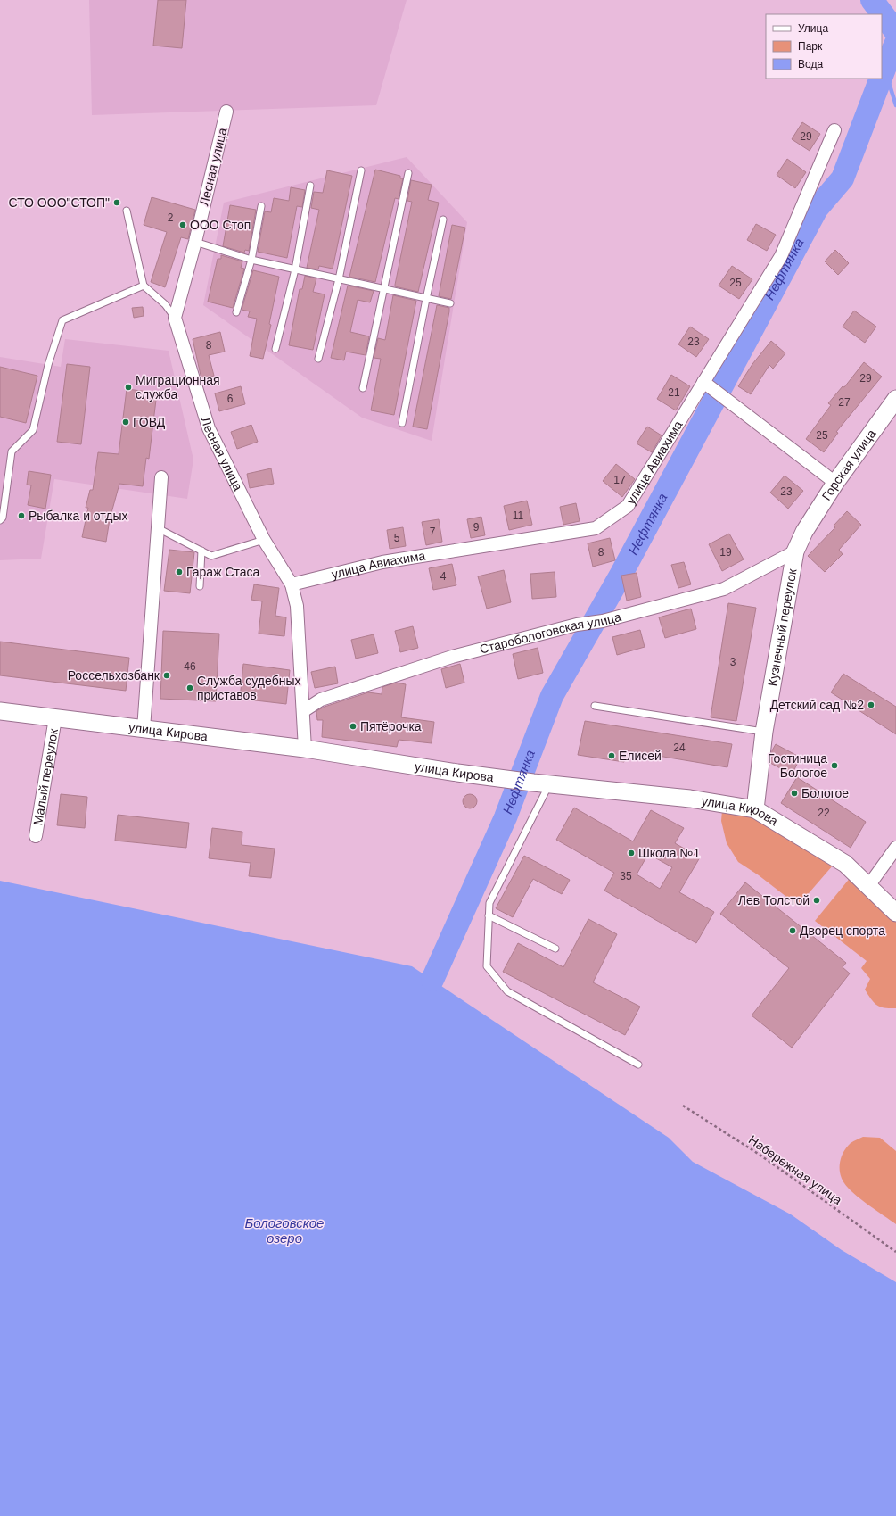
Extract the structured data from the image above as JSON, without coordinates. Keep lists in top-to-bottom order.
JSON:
{
  "streets": {
    "main road": ["Горская улица", "Кузнечный переулок", "улица Кирова"],
    "street": [
      "Лесная улица",
      "улица Авиахима",
      "Старобологовская улица",
      "Малый переулок"
    ],
    "path": ["Набережная улица"]
  },
  "crossings": [
    ["Лесная улица", "улица Авиахима"],
    ["Лесная улица", "Старобологовская улица"],
    ["Лесная улица", "улица Кирова"],
    ["Горская улица", "Кузнечный переулок"],
    ["Кузнечный переулок", "Старобологовская улица"],
    ["Кузнечный переулок", "улица Кирова"],
    ["улица Кирова", "Малый переулок"]
  ],
  "water": ["Нефтянка", "Бологовское озеро"],
  "places": [
    "СТО ООО\"СТОП\"",
    "ООО Стоп",
    "Миграционная служба",
    "ГОВД",
    "Рыбалка и отдых",
    "Гараж Стаса",
    "Россельхозбанк",
    "Служба судебных приставов",
    "Детский сад №2",
    "Пятёрочка",
    "Елисей",
    "Гостиница Бологое",
    "Бологое",
    "Школа №1",
    "Лев Толстой",
    "Дворец спорта"
  ],
  "house_numbers": [
    "29",
    "2",
    "25",
    "23",
    "8",
    "29",
    "21",
    "6",
    "27",
    "25",
    "17",
    "23",
    "11",
    "9",
    "7",
    "5",
    "8",
    "19",
    "4",
    "3",
    "46",
    "24",
    "22",
    "35"
  ],
  "legend": ["Улица", "Парк", "Вода"]
}
